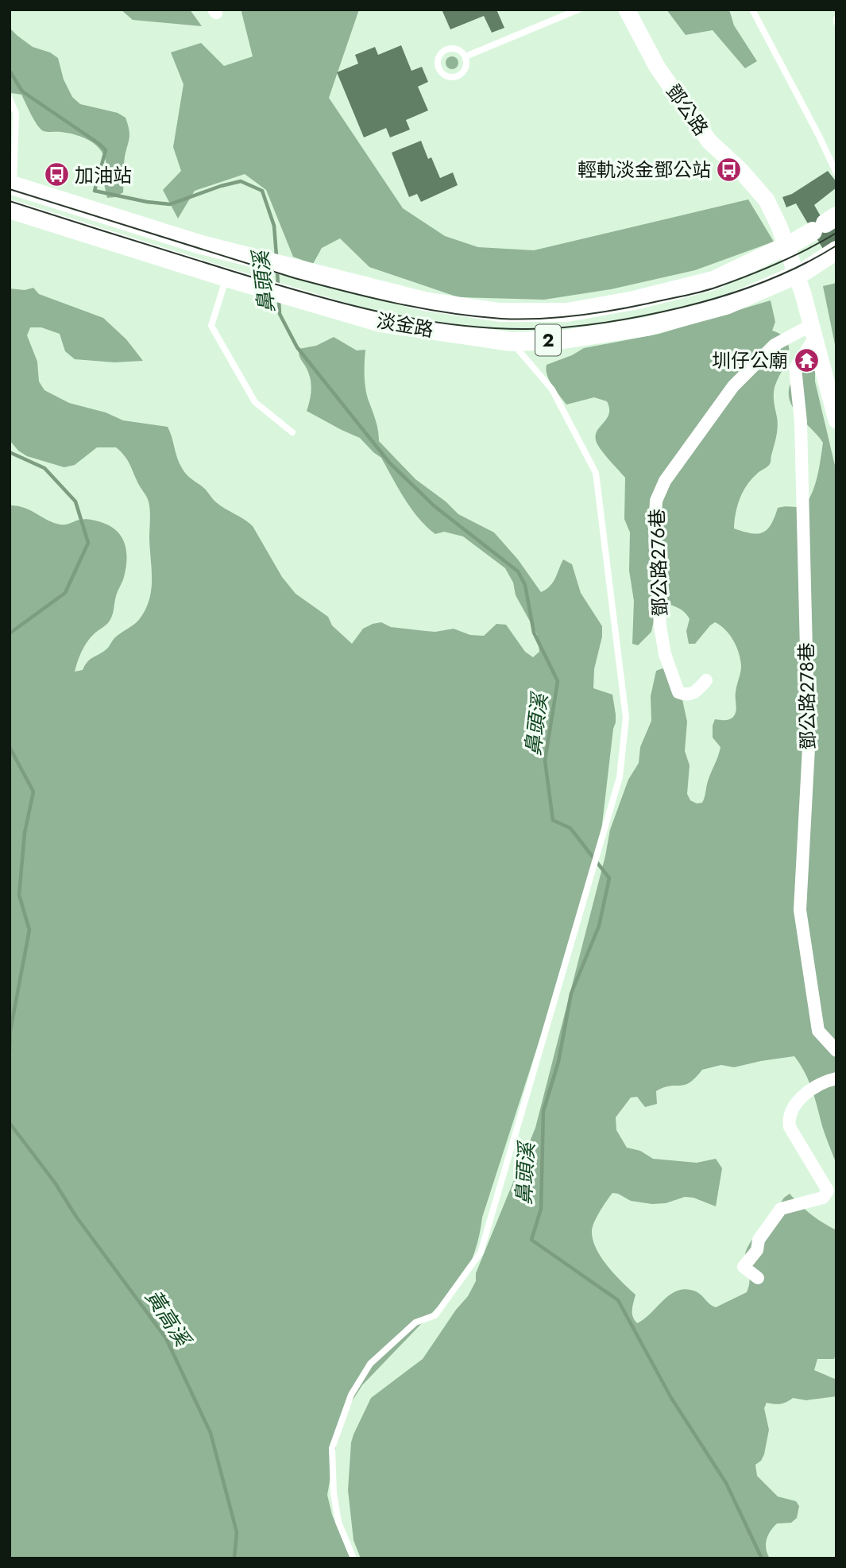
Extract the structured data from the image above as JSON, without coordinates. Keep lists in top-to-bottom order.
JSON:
{
  "streets": {
    "main road": ["淡金路", "2"],
    "street": ["鄧公路", "鄧公路276巷", "鄧公路278巷"]
  },
  "crossings": [
    ["鄧公路", "鄧公路276巷"],
    ["鄧公路", "鄧公路278巷"],
    ["鄧公路276巷", "鄧公路278巷"]
  ],
  "water": ["鼻頭溪", "黃高溪"],
  "places": {
    "bus stop": ["輕軌淡金鄧公站", "加油站"],
    "temple": ["圳仔公廟"]
  }
}
